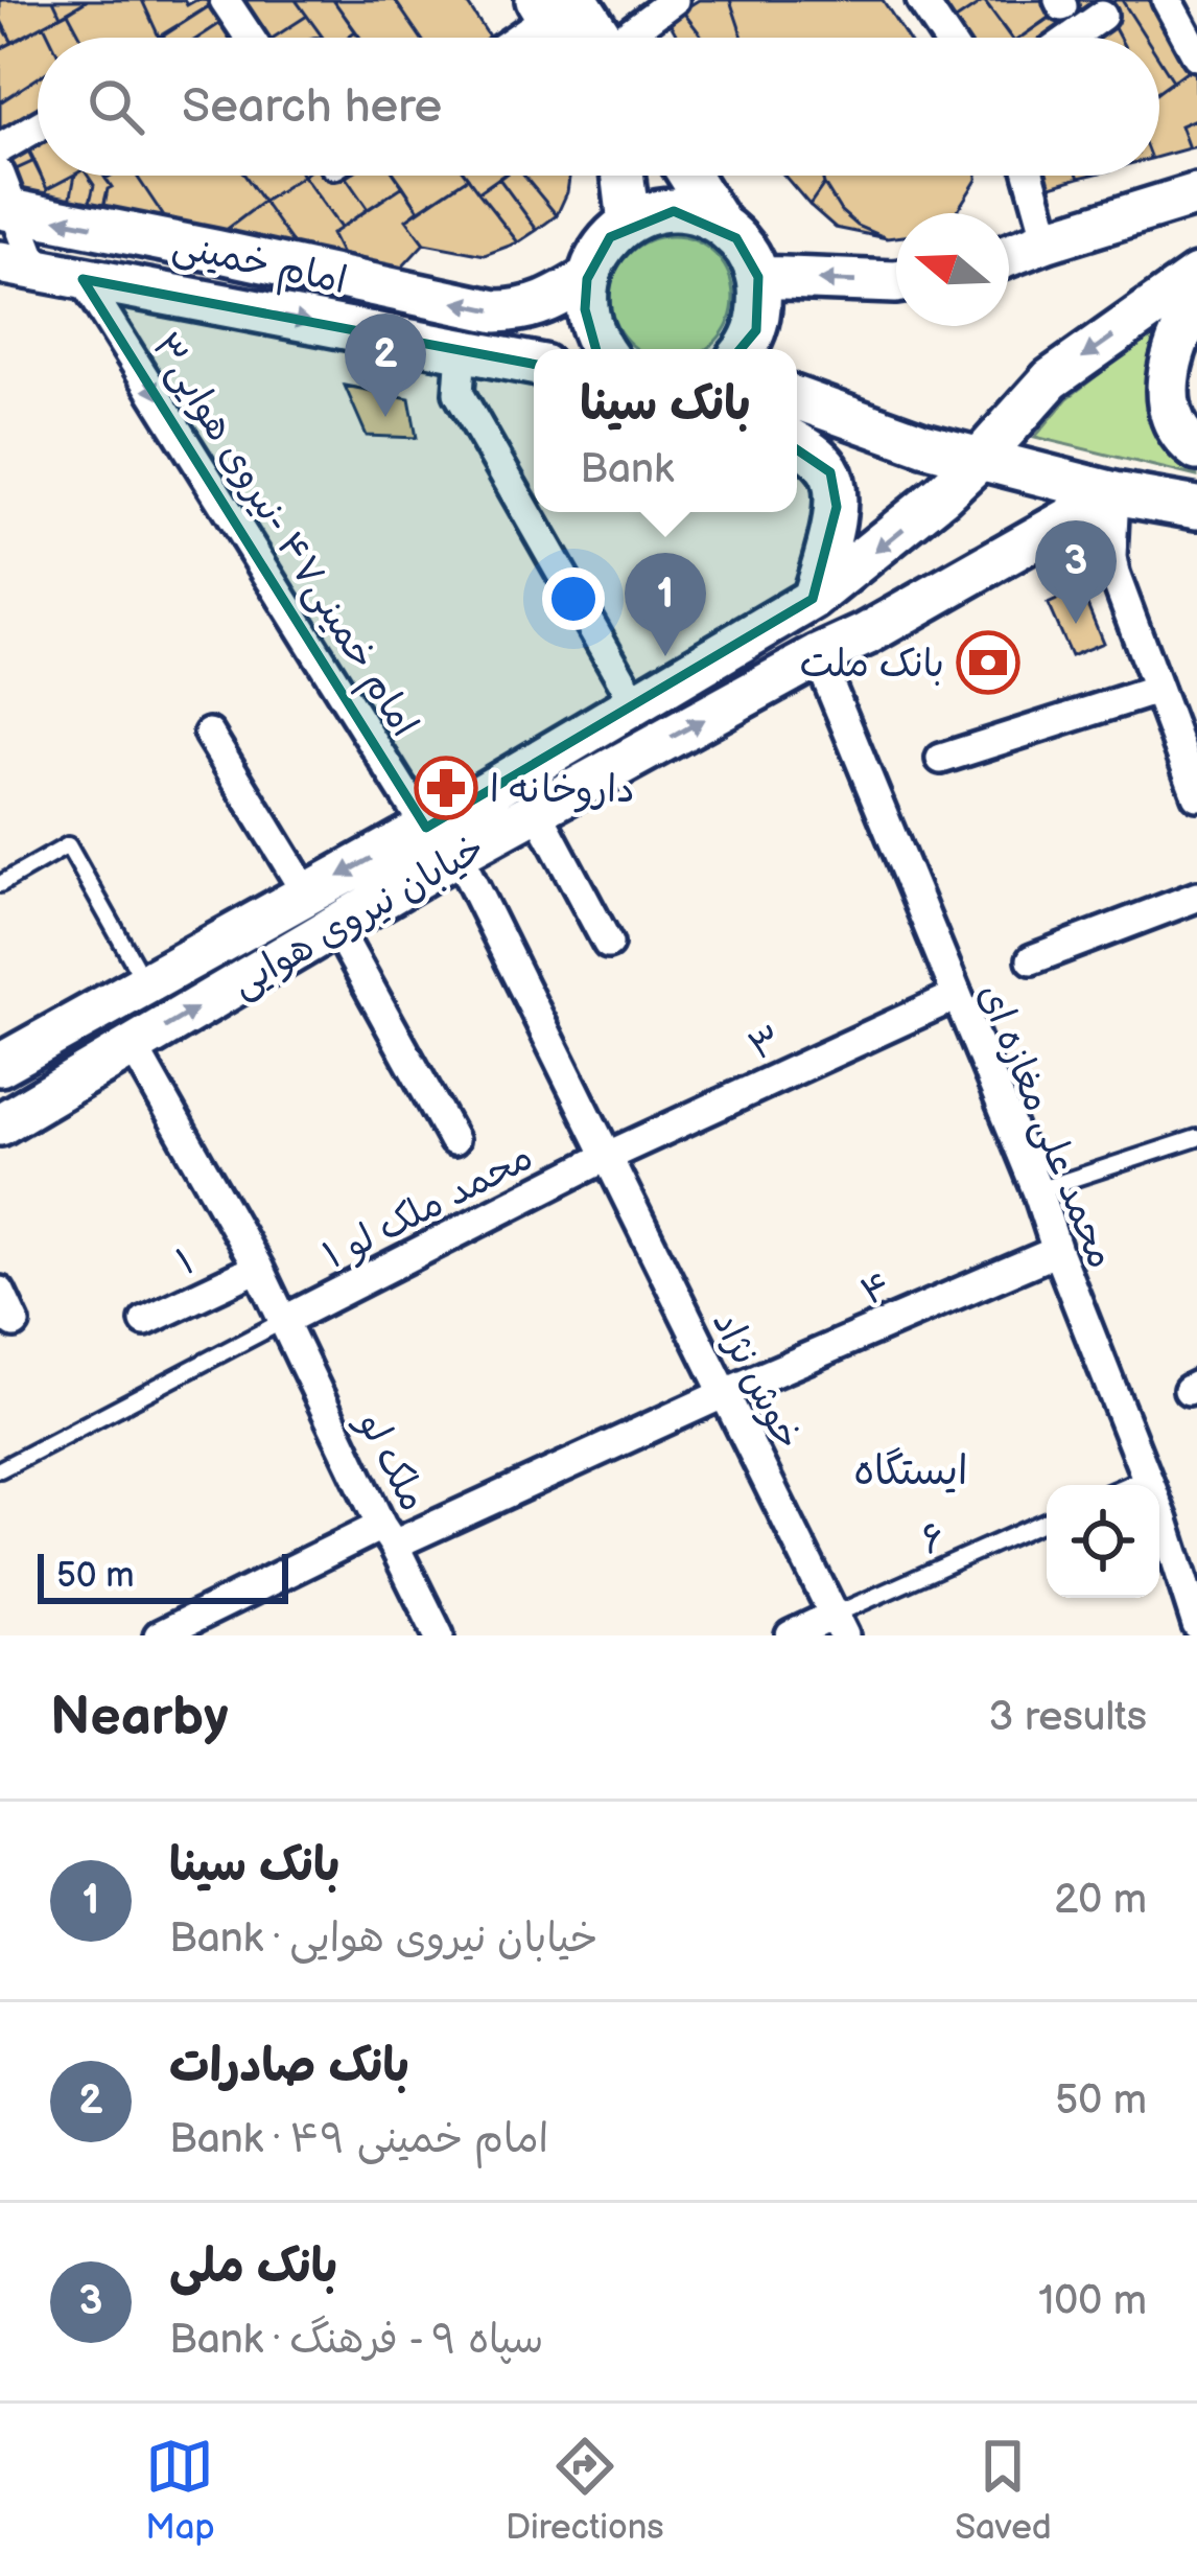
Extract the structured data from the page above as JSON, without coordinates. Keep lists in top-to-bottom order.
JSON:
{
  "streets": {
    "main road": ["امام خمینی", "خیابان نیروی هوایی"],
    "street": [
      "امام خمینی۴۷ -نیروی هوایی۳",
      "۳",
      "محمد علی مغازه ای",
      "۱ محمد ملک لو",
      "۱",
      "۴",
      "خوش نژاد",
      "ملک لو"
    ],
    "lane": ["۶"]
  },
  "crossings": [
    ["امام خمینی", "امام خمینی۴۷ -نیروی هوایی۳"],
    ["امام خمینی۴۷ -نیروی هوایی۳", "خیابان نیروی هوایی"],
    ["امام خمینی۴۷ -نیروی هوایی۳", "۳"],
    ["امام خمینی۴۷ -نیروی هوایی۳", "۱ محمد ملک لو"],
    ["امام خمینی۴۷ -نیروی هوایی۳", "خوش نژاد"],
    ["خیابان نیروی هوایی", "محمد علی مغازه ای"],
    ["خیابان نیروی هوایی", "ملک لو"],
    ["۳", "محمد علی مغازه ای"],
    ["۳", "۱ محمد ملک لو"],
    ["۳", "خوش نژاد"],
    ["محمد علی مغازه ای", "۴"],
    ["۱ محمد ملک لو", "خوش نژاد"],
    ["۱ محمد ملک لو", "ملک لو"],
    ["۱", "ملک لو"],
    ["۴", "خوش نژاد"],
    ["۴", "ملک لو"],
    ["خوش نژاد", "۶"]
  ],
  "districts": ["ایستگاه"],
  "places": {
    "bank": ["بانک ملت"],
    "pharmacy": ["داروخانه ا"]
  },
  "scale_bar": "50 m",
  "north": "left",
  "page": {
    "search": "Search here",
    "pins": ["2", "3", "1"],
    "popup": ["بانک سینا", "Bank"],
    "scale": "50 m",
    "heading": ["Nearby", "3 results"],
    "list": [
      {
        "mark": "1",
        "name": "بانک سینا",
        "note": "Bank · خیابان نیروی هوایی",
        "value": "20 m"
      },
      {
        "mark": "2",
        "name": "بانک صادرات",
        "note": "Bank · امام خمینی ۴۹",
        "value": "50 m"
      },
      {
        "mark": "3",
        "name": "بانک ملی",
        "note": "Bank · سپاه ۹ - فرهنگ",
        "value": "100 m"
      }
    ],
    "nav": ["Map", "Directions", "Saved"]
  }
}
